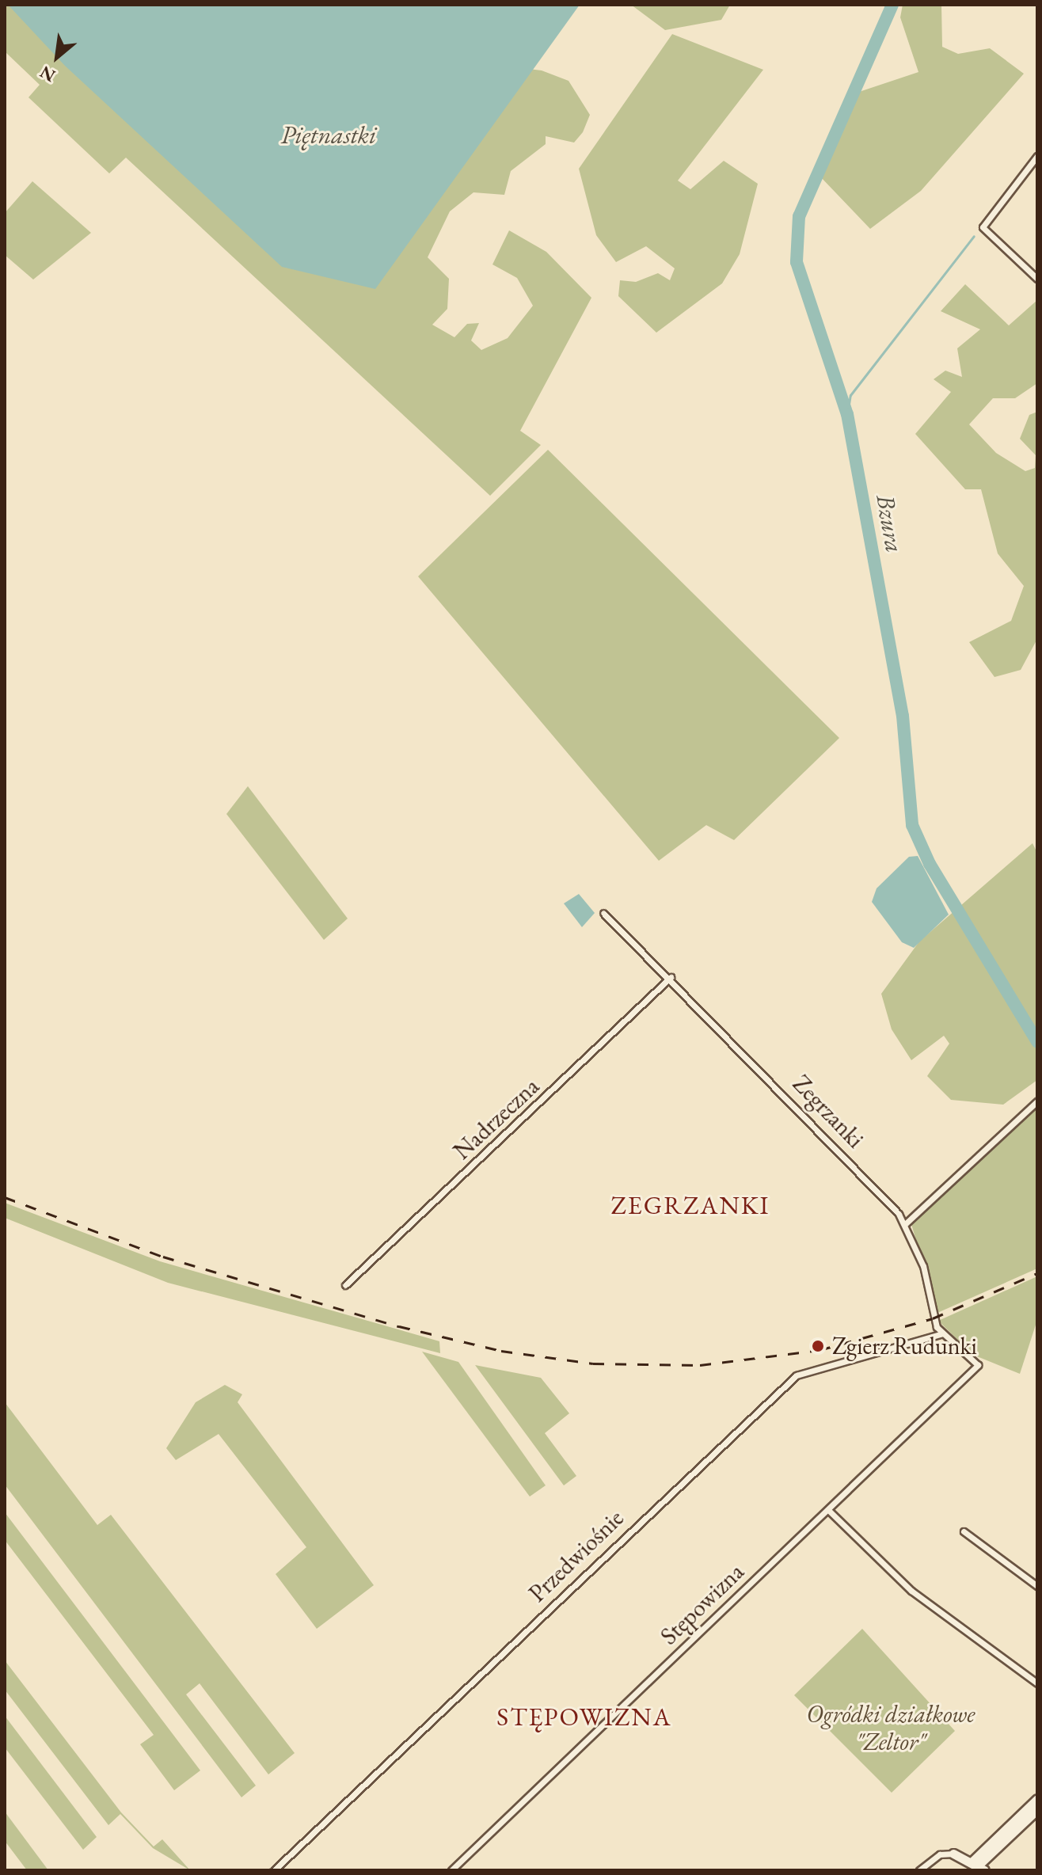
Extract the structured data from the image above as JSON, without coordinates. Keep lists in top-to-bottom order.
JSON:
{
  "streets": {
    "street": [
      "Zegrzanki",
      "Nadrzeczna",
      "Przedwiośnie",
      "Stępowizna"
    ]
  },
  "crossings": [
    ["Zegrzanki", "Nadrzeczna"],
    ["Zegrzanki", "Przedwiośnie"],
    ["Zegrzanki", "Stępowizna"]
  ],
  "districts": ["ZEGRZANKI", "STĘPOWIZNA"],
  "water": ["Piętnastki", "Bzura"],
  "parks": ["Ogródki działkowe \"Zeltor\""],
  "places": ["Zgierz Rudunki"],
  "north": "bottom left"
}
